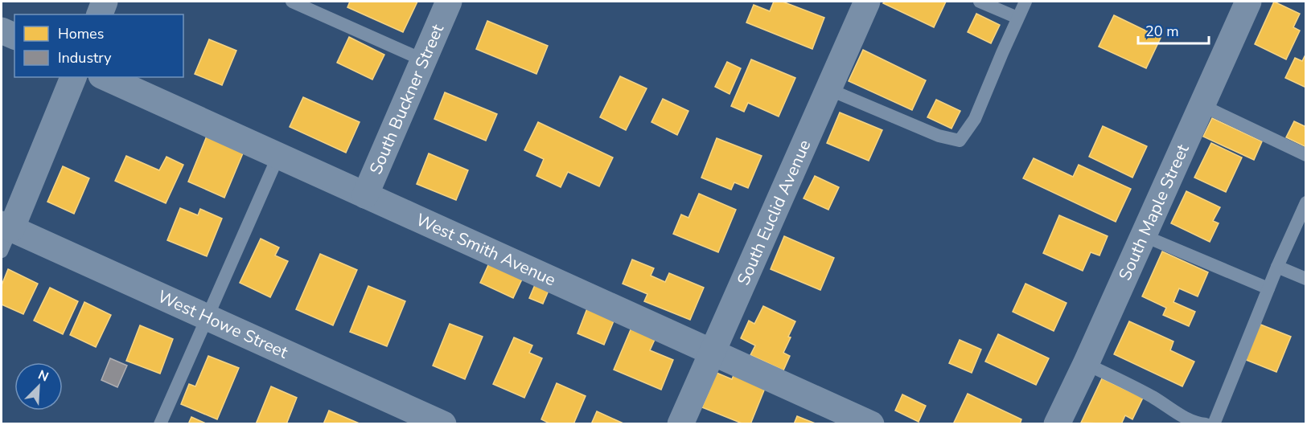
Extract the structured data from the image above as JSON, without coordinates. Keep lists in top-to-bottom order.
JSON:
{
  "streets": {
    "street": [
      "South Buckner Street",
      "South Euclid Avenue",
      "South Maple Street",
      "West Smith Avenue",
      "West Howe Street"
    ]
  },
  "crossings": [
    ["South Buckner Street", "West Smith Avenue"],
    ["South Euclid Avenue", "West Smith Avenue"]
  ],
  "legend": ["Homes", "Industry"],
  "scale_bar": "20 m",
  "north": "top right"
}
